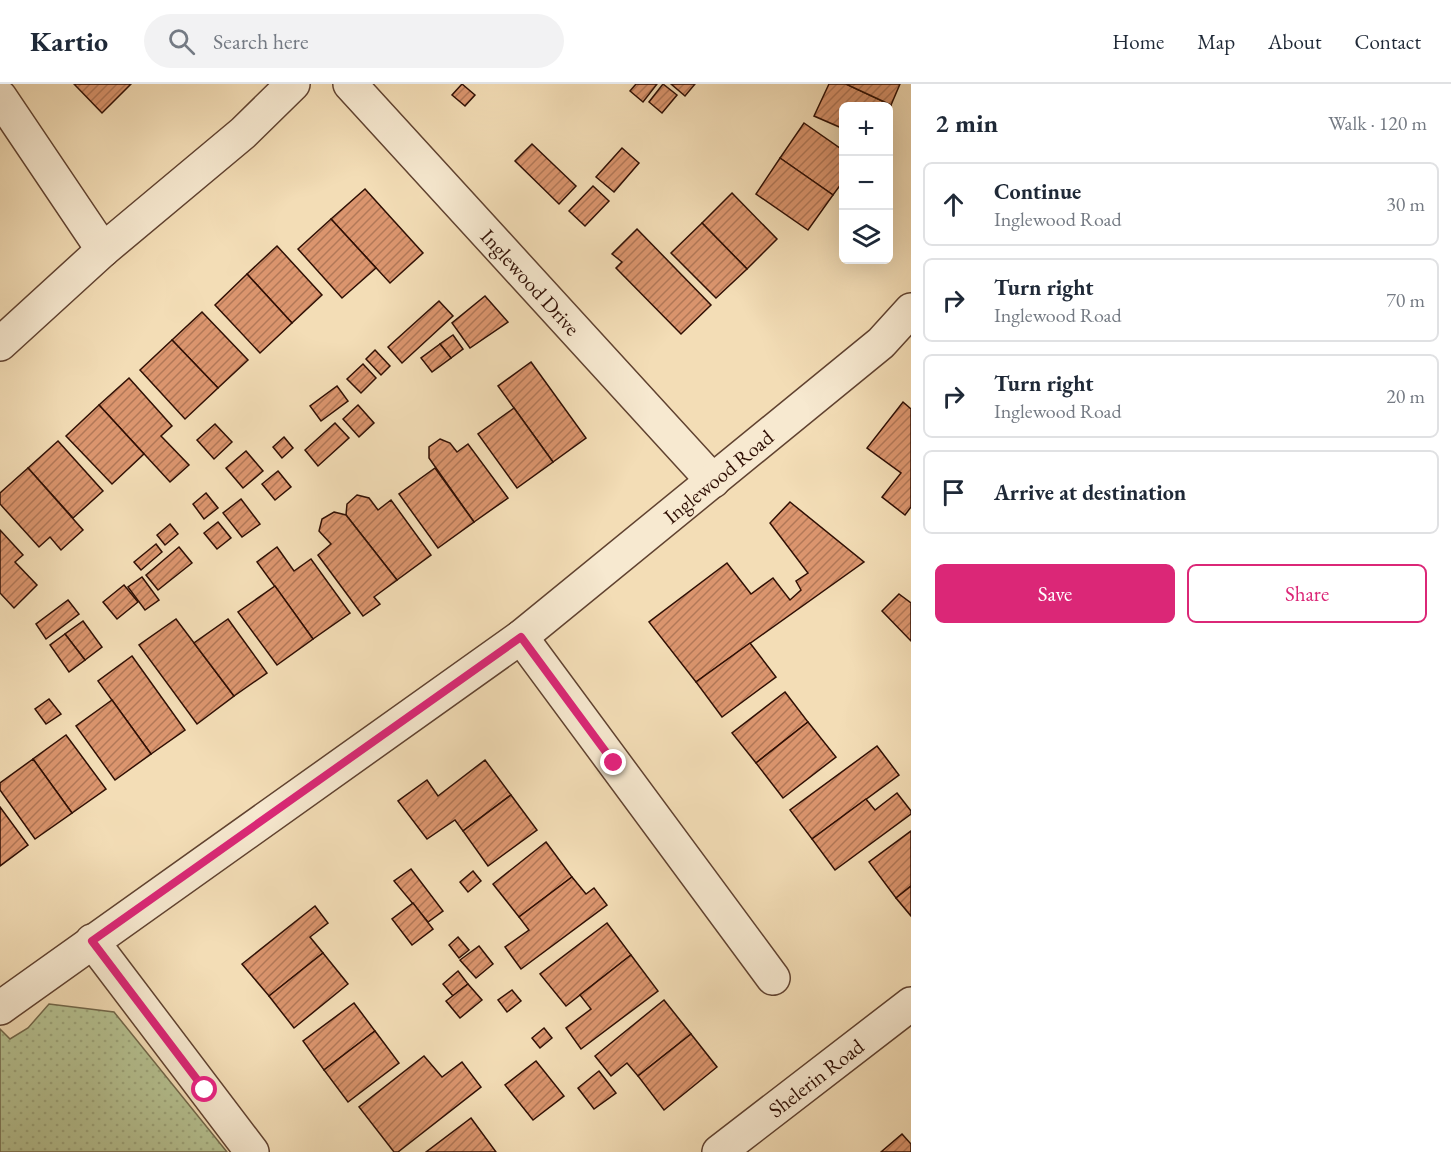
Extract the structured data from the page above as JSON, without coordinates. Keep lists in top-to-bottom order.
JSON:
{
  "streets": {
    "street": ["Inglewood Drive", "Inglewood Road", "Shelerin Road"]
  },
  "crossings": [
    ["Inglewood Drive", "Inglewood Road"]
  ],
  "page": {
    "header": "Kartio",
    "search": "Search here",
    "nav": [
      "Home",
      "Map",
      "About",
      "Contact"
    ],
    "heading": ["2 min", "Walk · 120 m"],
    "map_buttons": ["+", "−"],
    "list": [
      ["Continue", "Inglewood Road", "30 m"],
      ["Turn right", "Inglewood Road", "70 m"],
      ["Turn right", "Inglewood Road", "20 m"],
      "Arrive at destination"
    ],
    "buttons": ["Save", "Share"]
  }
}
